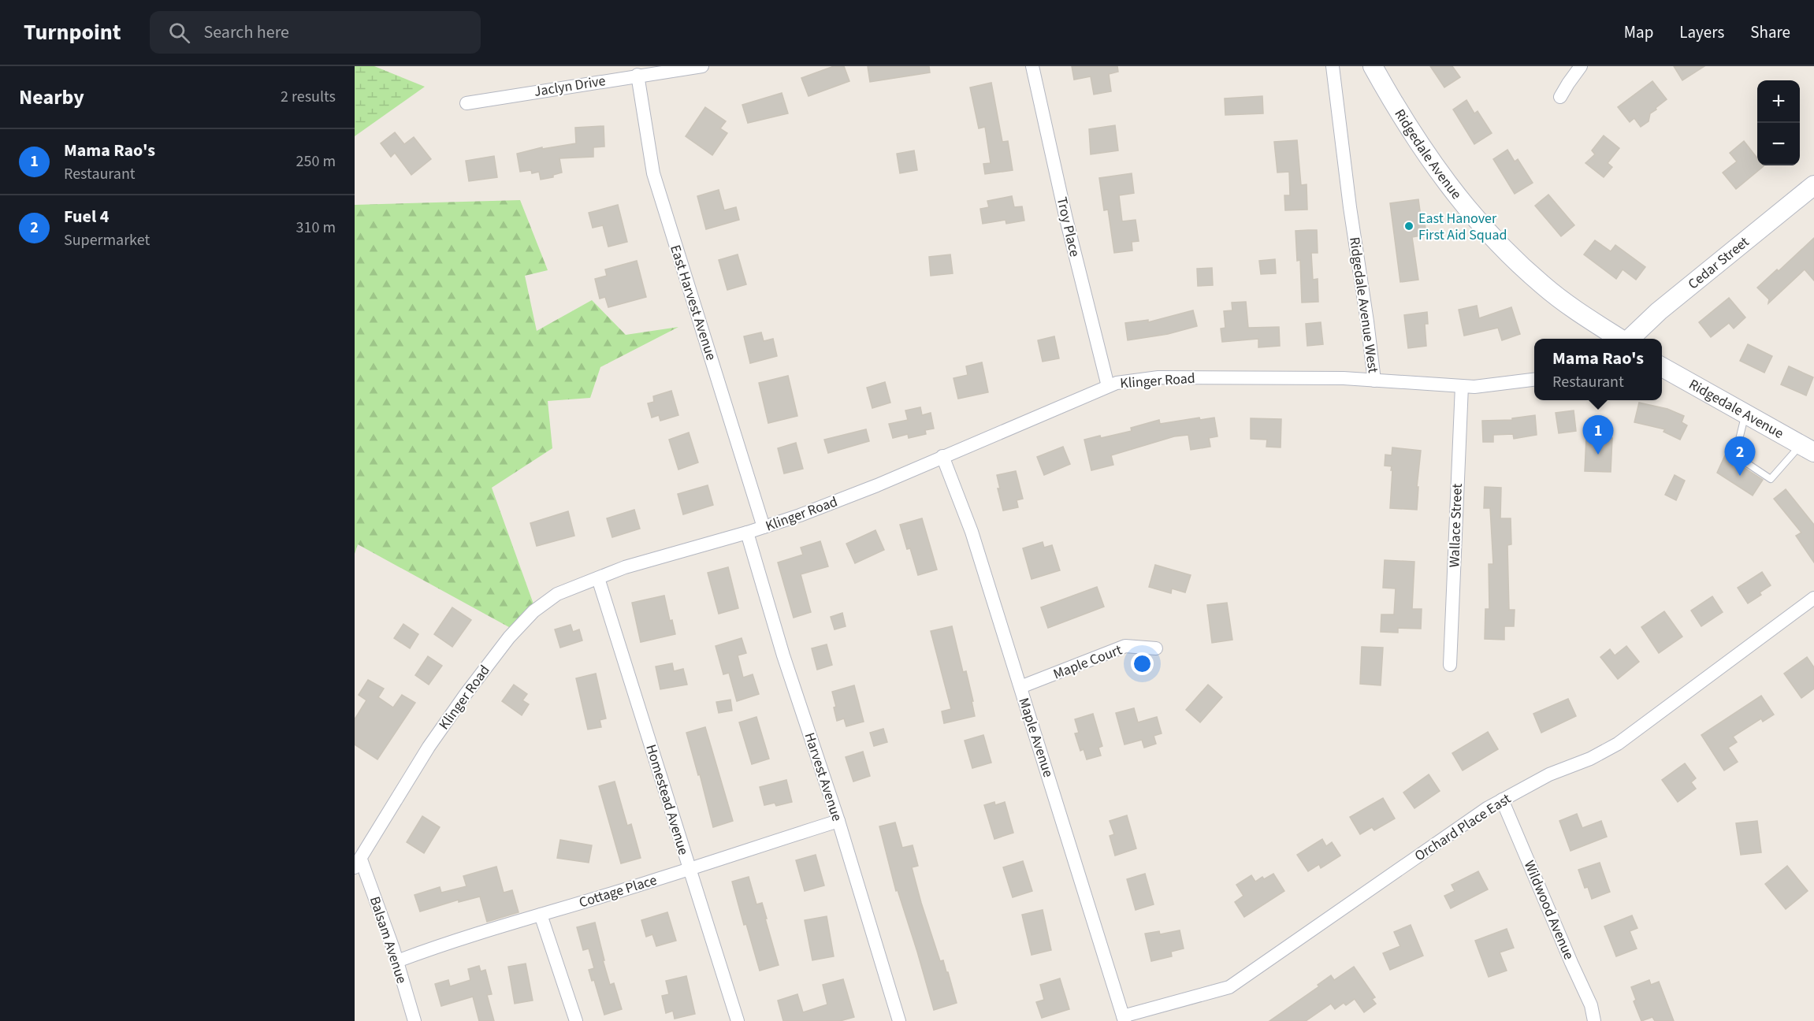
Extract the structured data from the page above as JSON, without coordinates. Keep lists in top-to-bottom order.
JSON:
{
  "streets": {
    "main road": ["Ridgedale Avenue", "Cedar Street"],
    "street": [
      "Jaclyn Drive",
      "Troy Place",
      "East Harvest Avenue",
      "Ridgedale Avenue West",
      "Klinger Road",
      "Wallace Street",
      "Maple Court",
      "Maple Avenue",
      "Harvest Avenue",
      "Homestead Avenue",
      "Orchard Place East",
      "Cottage Place",
      "Wildwood Avenue",
      "Balsam Avenue"
    ]
  },
  "crossings": [
    ["Jaclyn Drive", "East Harvest Avenue"],
    ["Troy Place", "Klinger Road"],
    ["East Harvest Avenue", "Klinger Road"],
    ["Ridgedale Avenue West", "Klinger Road"],
    ["Ridgedale Avenue West", "Wallace Street"],
    ["Klinger Road", "Maple Avenue"],
    ["Klinger Road", "Harvest Avenue"],
    ["Klinger Road", "Homestead Avenue"],
    ["Klinger Road", "Balsam Avenue"],
    ["Maple Court", "Maple Avenue"],
    ["Maple Avenue", "Orchard Place East"],
    ["Harvest Avenue", "Cottage Place"],
    ["Homestead Avenue", "Cottage Place"],
    ["Orchard Place East", "Wildwood Avenue"],
    ["Cottage Place", "Balsam Avenue"]
  ],
  "places": ["East Hanover First Aid Squad"],
  "page": {
    "header": "Turnpoint",
    "search": "Search here",
    "nav": ["Map", "Layers", "Share"],
    "heading": ["Nearby", "2 results"],
    "map_buttons": ["+", "−"],
    "list": [
      {
        "mark": "1",
        "name": "Mama Rao's",
        "note": "Restaurant",
        "value": "250 m"
      },
      {
        "mark": "2",
        "name": "Fuel 4",
        "note": "Supermarket",
        "value": "310 m"
      }
    ],
    "popup": ["Mama Rao's", "Restaurant"],
    "pins": ["1", "2"]
  }
}
